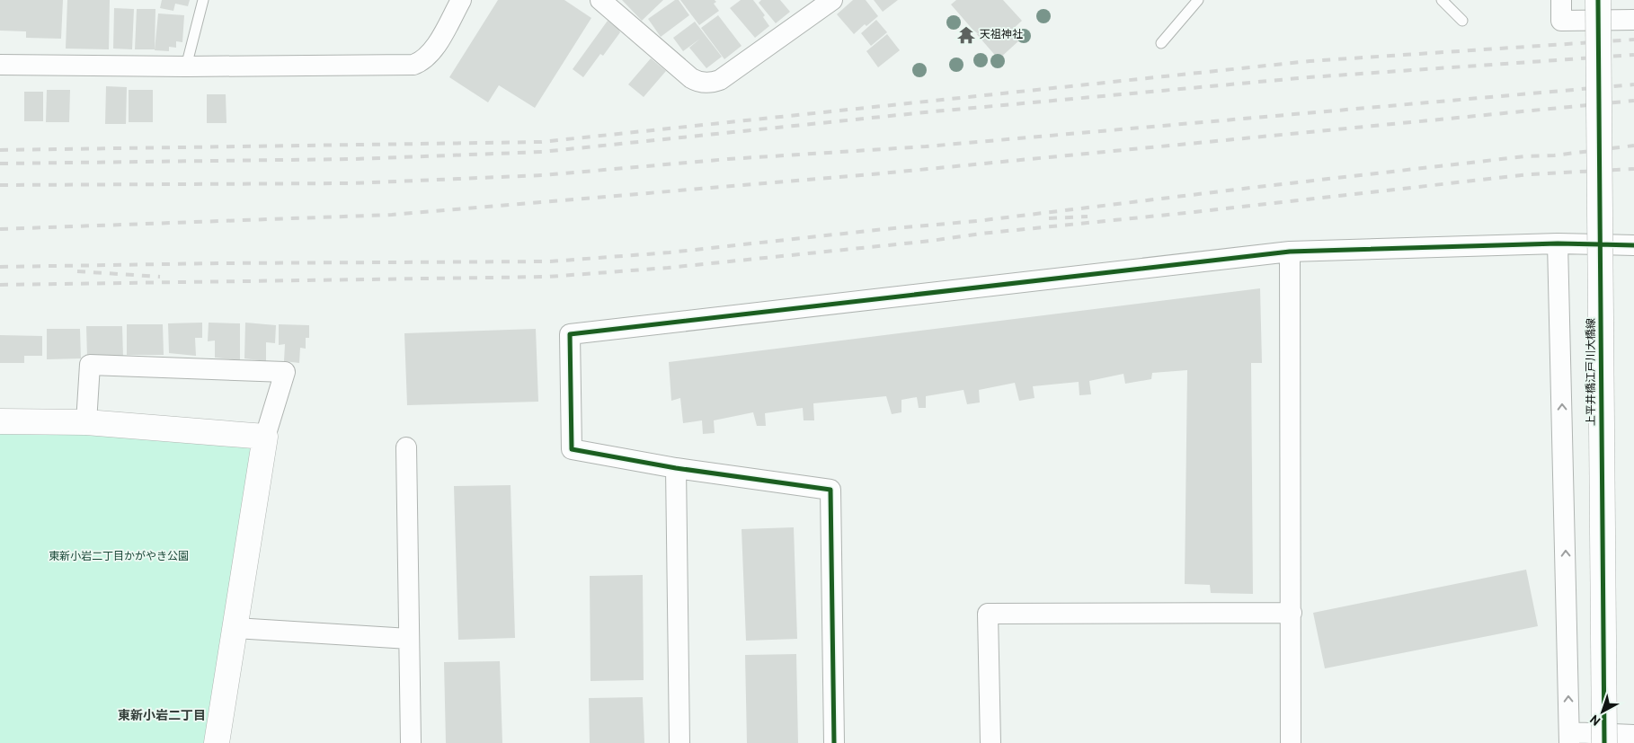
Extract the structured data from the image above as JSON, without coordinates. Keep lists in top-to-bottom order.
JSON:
{
  "streets": {
    "street": ["上平井橋江戸川大橋線"]
  },
  "districts": ["東新小岩二丁目"],
  "parks": ["東新小岩二丁目かがやき公園"],
  "places": {
    "temple": ["天祖神社"]
  },
  "north": "bottom left"
}
